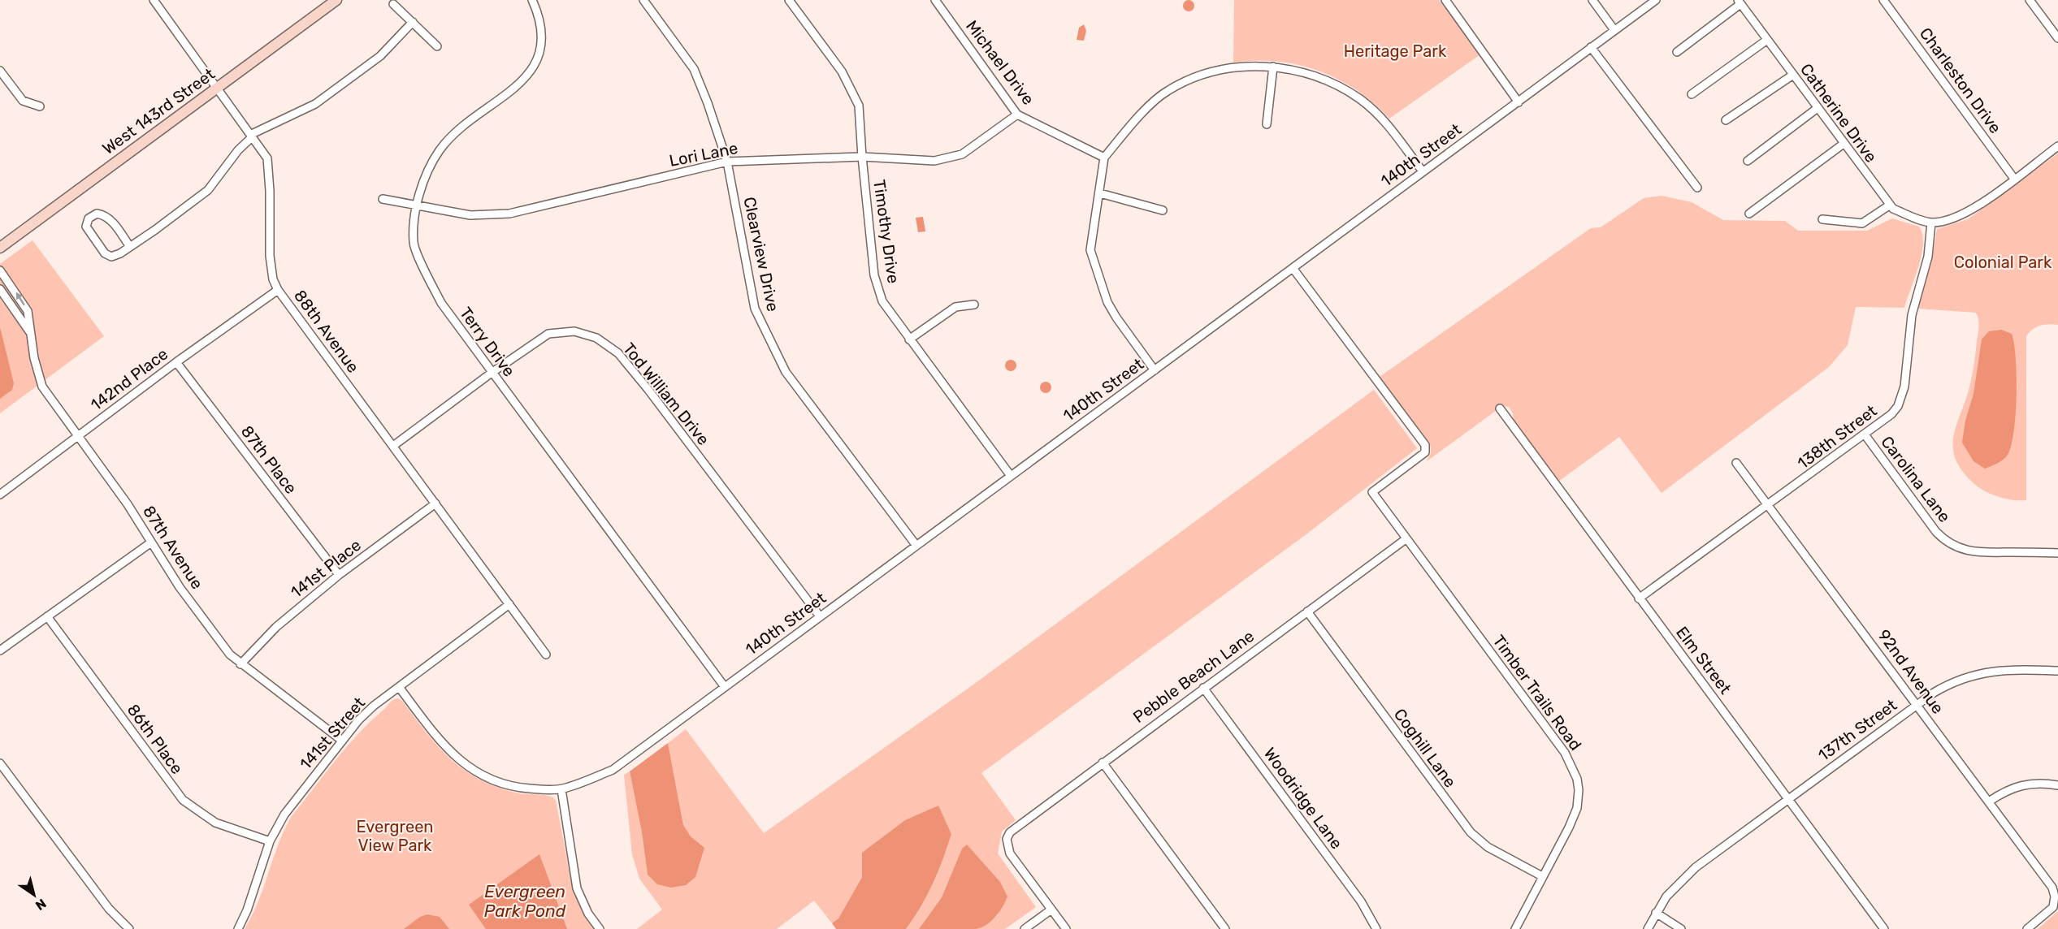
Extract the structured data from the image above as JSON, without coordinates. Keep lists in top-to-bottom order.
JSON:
{
  "streets": {
    "main road": ["West 143rd Street"],
    "street": [
      "Michael Drive",
      "Charleston Drive",
      "Catherine Drive",
      "Lori Lane",
      "140th Street",
      "Timothy Drive",
      "Clearview Drive",
      "88th Avenue",
      "Terry Drive",
      "142nd Place",
      "Tod William Drive",
      "138th Street",
      "87th Place",
      "Carolina Lane",
      "87th Avenue",
      "141st Place",
      "Elm Street",
      "92nd Avenue",
      "Pebble Beach Lane",
      "Timber Trails Road",
      "137th Street",
      "141st Street",
      "86th Place",
      "Coghill Lane",
      "Woodridge Lane"
    ]
  },
  "crossings": [
    ["Michael Drive", "Lori Lane"],
    ["West 143rd Street", "88th Avenue"],
    ["Catherine Drive", "138th Street"],
    ["Lori Lane", "Timothy Drive"],
    ["Lori Lane", "Clearview Drive"],
    ["Lori Lane", "Terry Drive"],
    ["140th Street", "Timothy Drive"],
    ["140th Street", "Clearview Drive"],
    ["140th Street", "Terry Drive"],
    ["140th Street", "Tod William Drive"],
    ["140th Street", "Timber Trails Road"],
    ["88th Avenue", "142nd Place"],
    ["88th Avenue", "Tod William Drive"],
    ["88th Avenue", "141st Place"],
    ["88th Avenue", "141st Street"],
    ["Terry Drive", "Tod William Drive"],
    ["142nd Place", "87th Place"],
    ["142nd Place", "87th Avenue"],
    ["138th Street", "Carolina Lane"],
    ["138th Street", "Elm Street"],
    ["138th Street", "92nd Avenue"],
    ["87th Place", "141st Place"],
    ["87th Avenue", "141st Place"],
    ["87th Avenue", "141st Street"],
    ["Elm Street", "137th Street"],
    ["92nd Avenue", "137th Street"],
    ["Pebble Beach Lane", "Timber Trails Road"],
    ["Pebble Beach Lane", "Coghill Lane"],
    ["Pebble Beach Lane", "Woodridge Lane"],
    ["Timber Trails Road", "Coghill Lane"],
    ["141st Street", "86th Place"]
  ],
  "water": ["Evergreen Park Pond"],
  "parks": ["Heritage Park", "Colonial Park", "Evergreen View Park"],
  "north": "bottom right"
}
